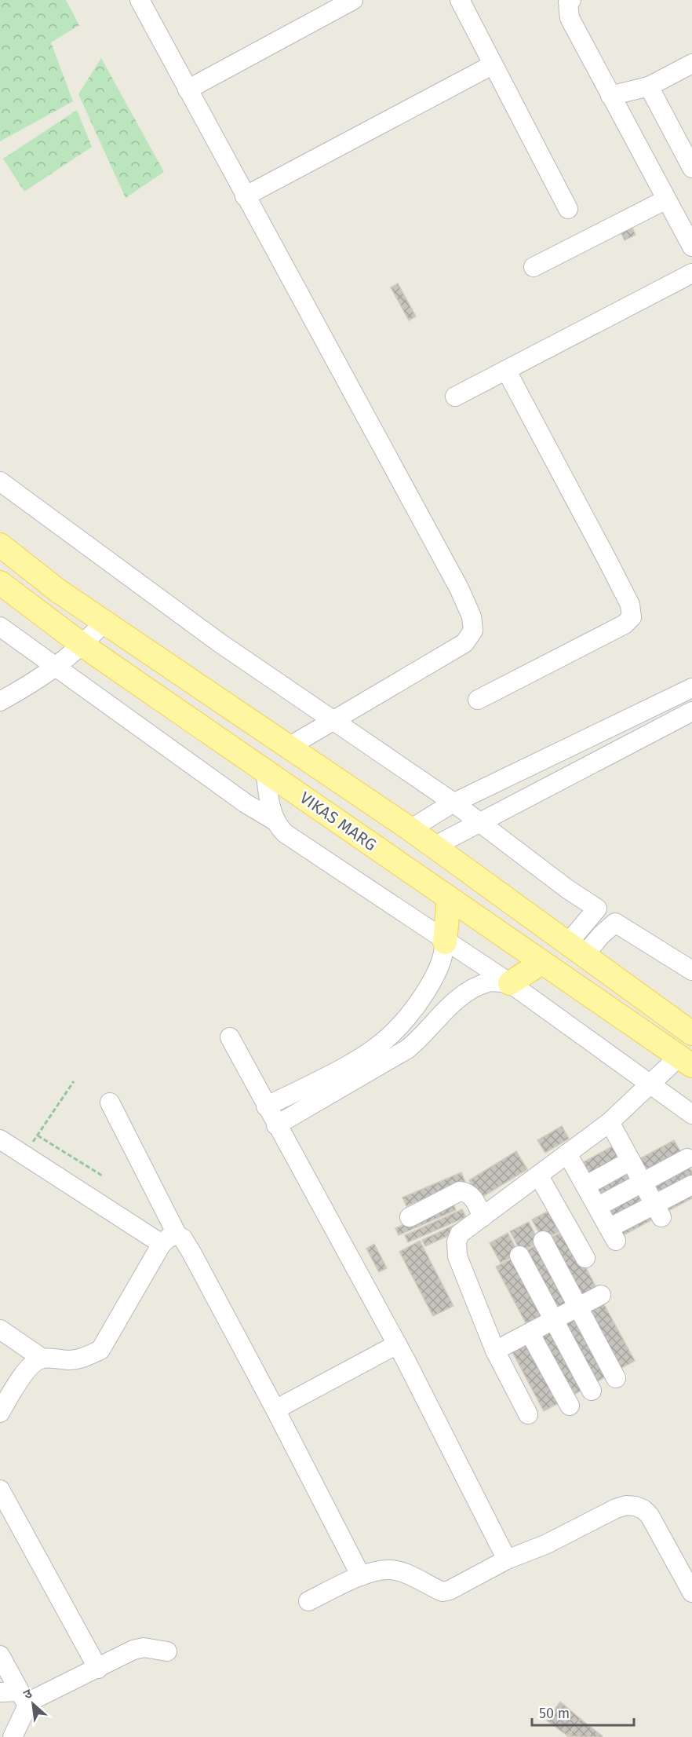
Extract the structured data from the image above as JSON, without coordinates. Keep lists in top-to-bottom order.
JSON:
{
  "streets": {
    "main road": ["VIKAS MARG"]
  },
  "scale_bar": "50 m",
  "north": "top left"
}
